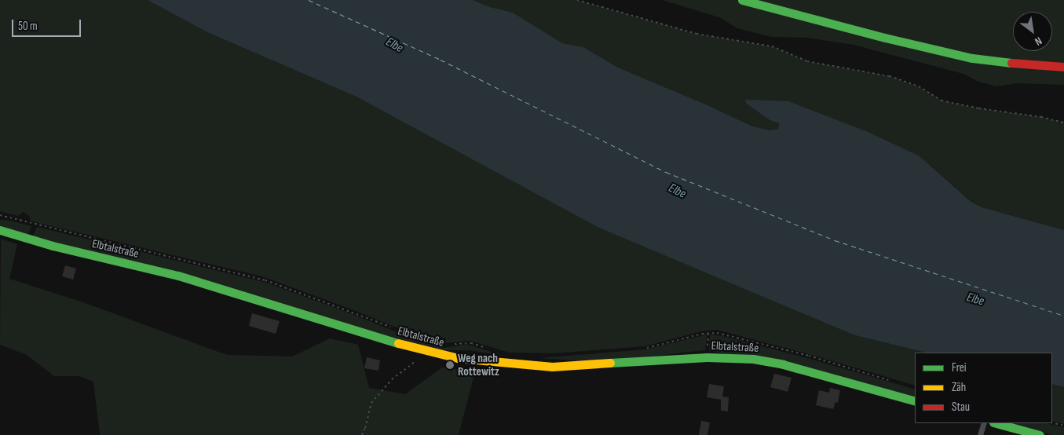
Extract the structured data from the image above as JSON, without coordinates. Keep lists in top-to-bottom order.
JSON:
{
  "streets": {
    "street": ["Elbtalstraße"]
  },
  "water": ["Elbe"],
  "places": ["Weg nach Rottewitz"],
  "legend": ["Frei", "Zäh", "Stau"],
  "scale_bar": "50 m",
  "north": "bottom right"
}
